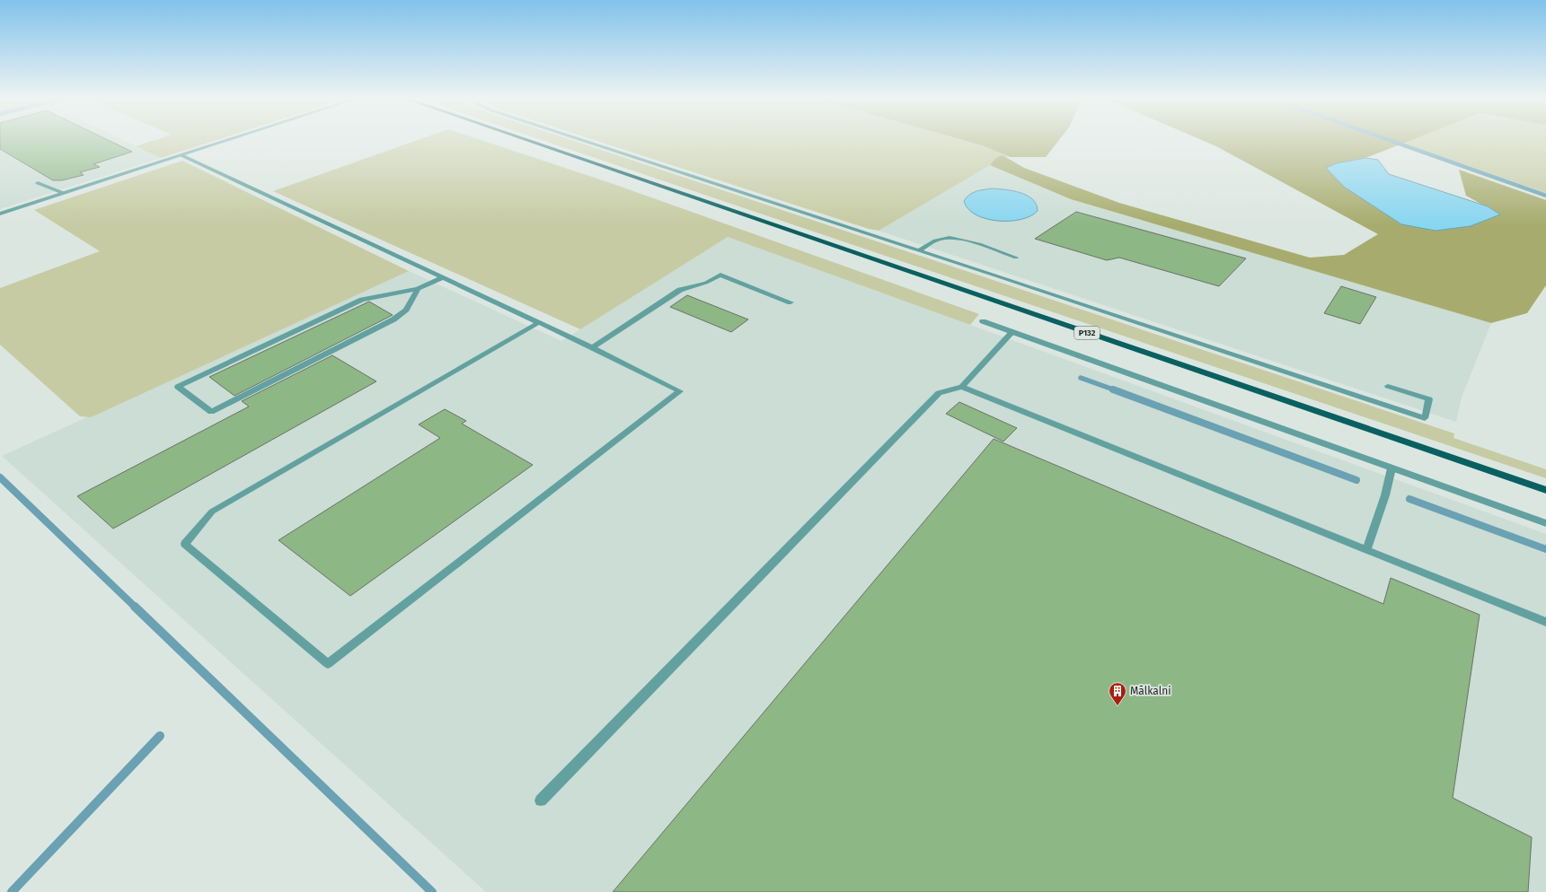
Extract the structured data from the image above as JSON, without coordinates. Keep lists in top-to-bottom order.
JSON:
{
  "streets": {
    "main road": ["P132"]
  },
  "places": {
    "building": ["Mālkalni"]
  }
}
